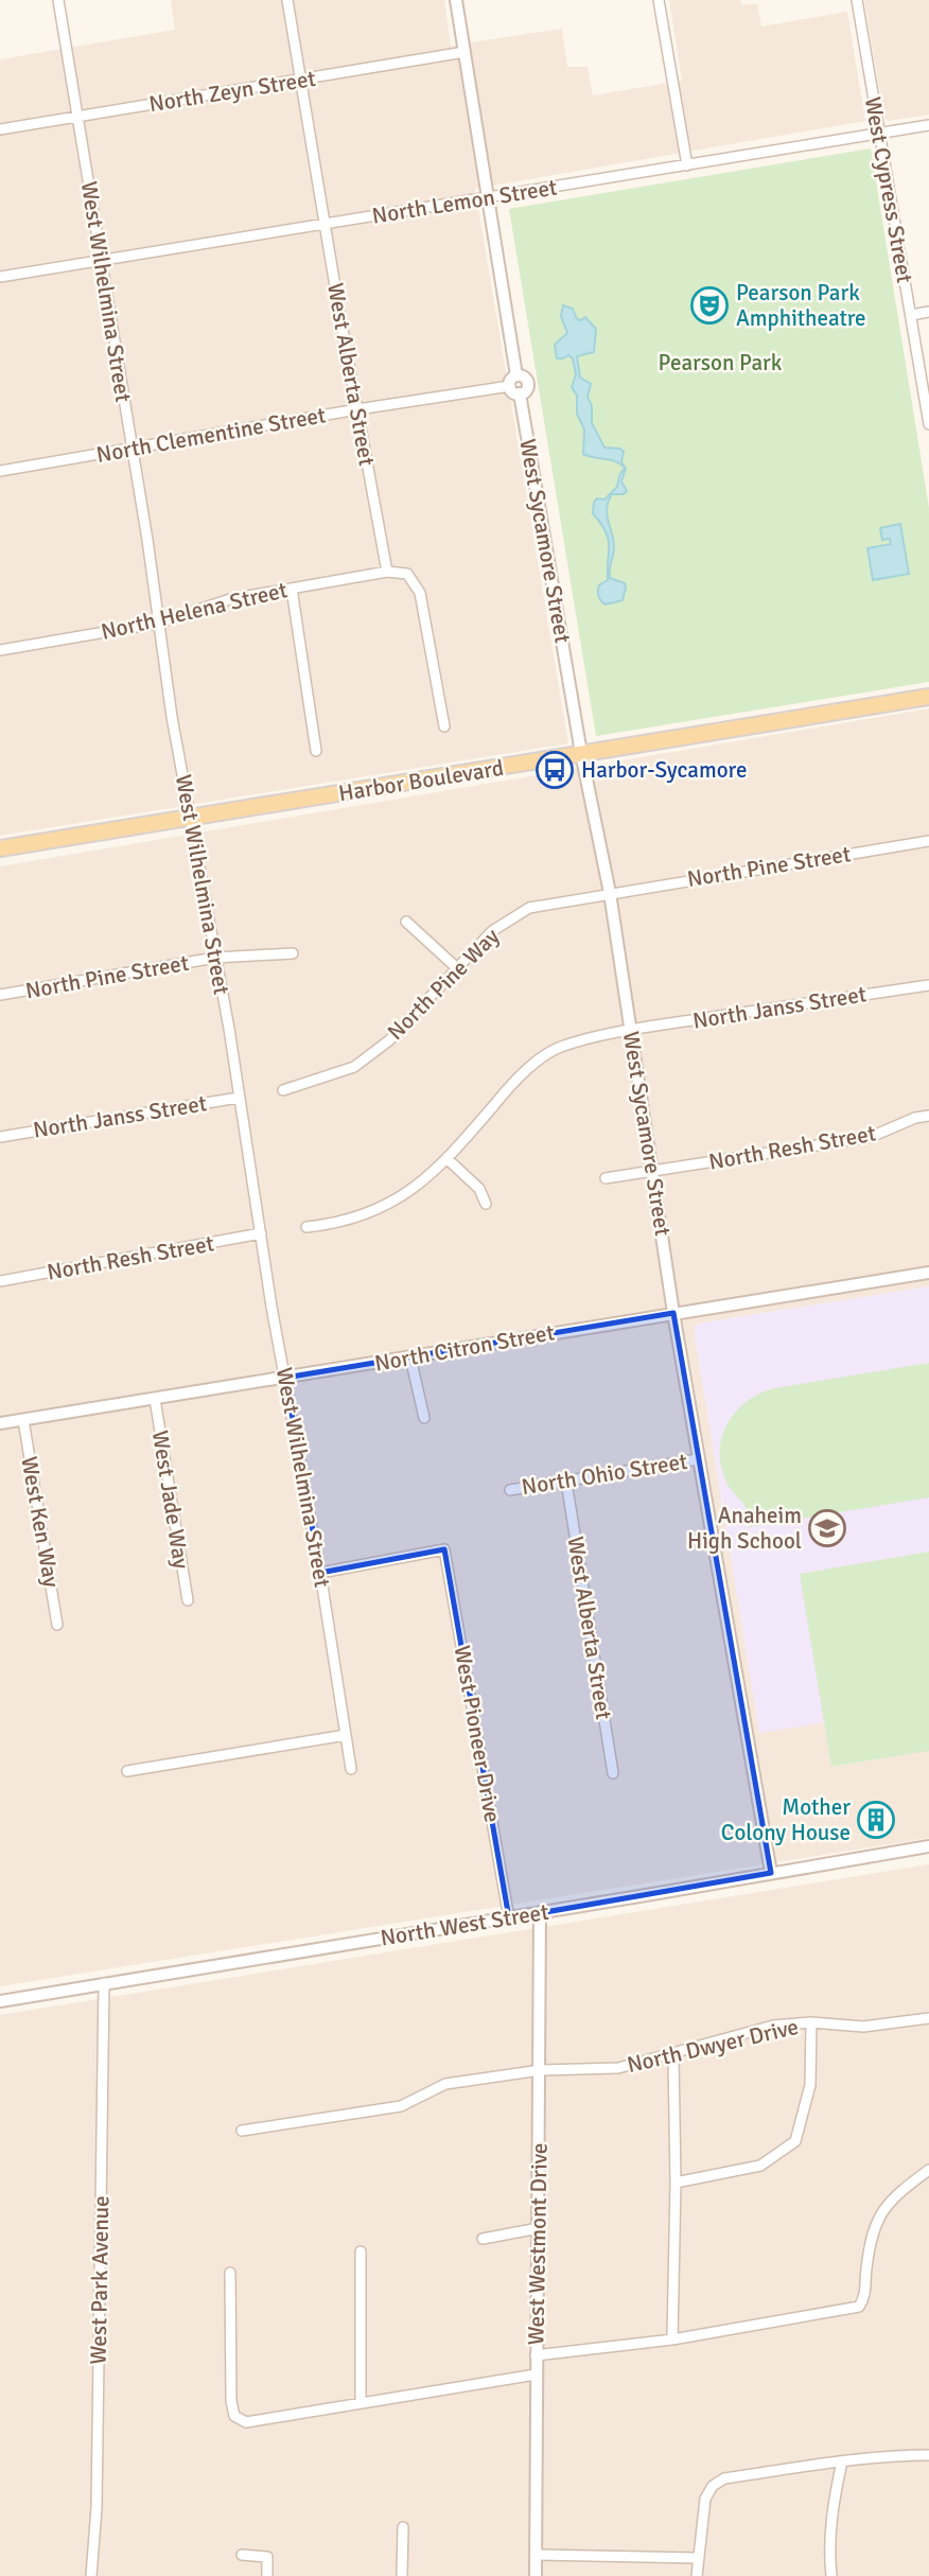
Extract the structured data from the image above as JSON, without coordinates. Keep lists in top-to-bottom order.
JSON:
{
  "streets": {
    "main road": ["Harbor Boulevard"],
    "street": [
      "North Zeyn Street",
      "West Cypress Street",
      "North Lemon Street",
      "West Wilhelmina Street",
      "West Alberta Street",
      "North Clementine Street",
      "West Sycamore Street",
      "North Helena Street",
      "North Pine Street",
      "North Pine Way",
      "North Janss Street",
      "North Resh Street",
      "North Citron Street",
      "North Ohio Street",
      "West Jade Way",
      "West Ken Way",
      "West Pioneer Drive",
      "North West Street",
      "North Dwyer Drive",
      "West Westmont Drive",
      "West Park Avenue"
    ]
  },
  "crossings": [
    ["North Zeyn Street", "West Wilhelmina Street"],
    ["North Zeyn Street", "West Alberta Street"],
    ["North Zeyn Street", "West Sycamore Street"],
    ["West Cypress Street", "North Lemon Street"],
    ["North Lemon Street", "West Wilhelmina Street"],
    ["North Lemon Street", "West Alberta Street"],
    ["North Lemon Street", "West Sycamore Street"],
    ["West Wilhelmina Street", "North Clementine Street"],
    ["West Wilhelmina Street", "North Helena Street"],
    ["West Wilhelmina Street", "Harbor Boulevard"],
    ["West Wilhelmina Street", "North Pine Street"],
    ["West Wilhelmina Street", "North Janss Street"],
    ["West Wilhelmina Street", "North Resh Street"],
    ["West Wilhelmina Street", "North Citron Street"],
    ["West Wilhelmina Street", "West Pioneer Drive"],
    ["West Alberta Street", "North Clementine Street"],
    ["West Alberta Street", "North Helena Street"],
    ["West Alberta Street", "North Ohio Street"],
    ["North Clementine Street", "West Sycamore Street"],
    ["West Sycamore Street", "Harbor Boulevard"],
    ["West Sycamore Street", "North Pine Street"],
    ["West Sycamore Street", "North Pine Way"],
    ["West Sycamore Street", "North Janss Street"],
    ["West Sycamore Street", "North Resh Street"],
    ["West Sycamore Street", "North Citron Street"],
    ["West Sycamore Street", "North Ohio Street"],
    ["West Sycamore Street", "North West Street"],
    ["North Pine Street", "North Pine Way"],
    ["North Citron Street", "West Jade Way"],
    ["North Citron Street", "West Ken Way"],
    ["West Pioneer Drive", "North West Street"],
    ["North West Street", "West Westmont Drive"],
    ["North West Street", "West Park Avenue"],
    ["North Dwyer Drive", "West Westmont Drive"]
  ],
  "parks": ["Pearson Park"],
  "places": {
    "theatre": ["Pearson Park Amphitheatre"],
    "bus stop": ["Harbor-Sycamore"],
    "school or university": ["Anaheim High School"],
    "building": ["Mother Colony House"]
  }
}
